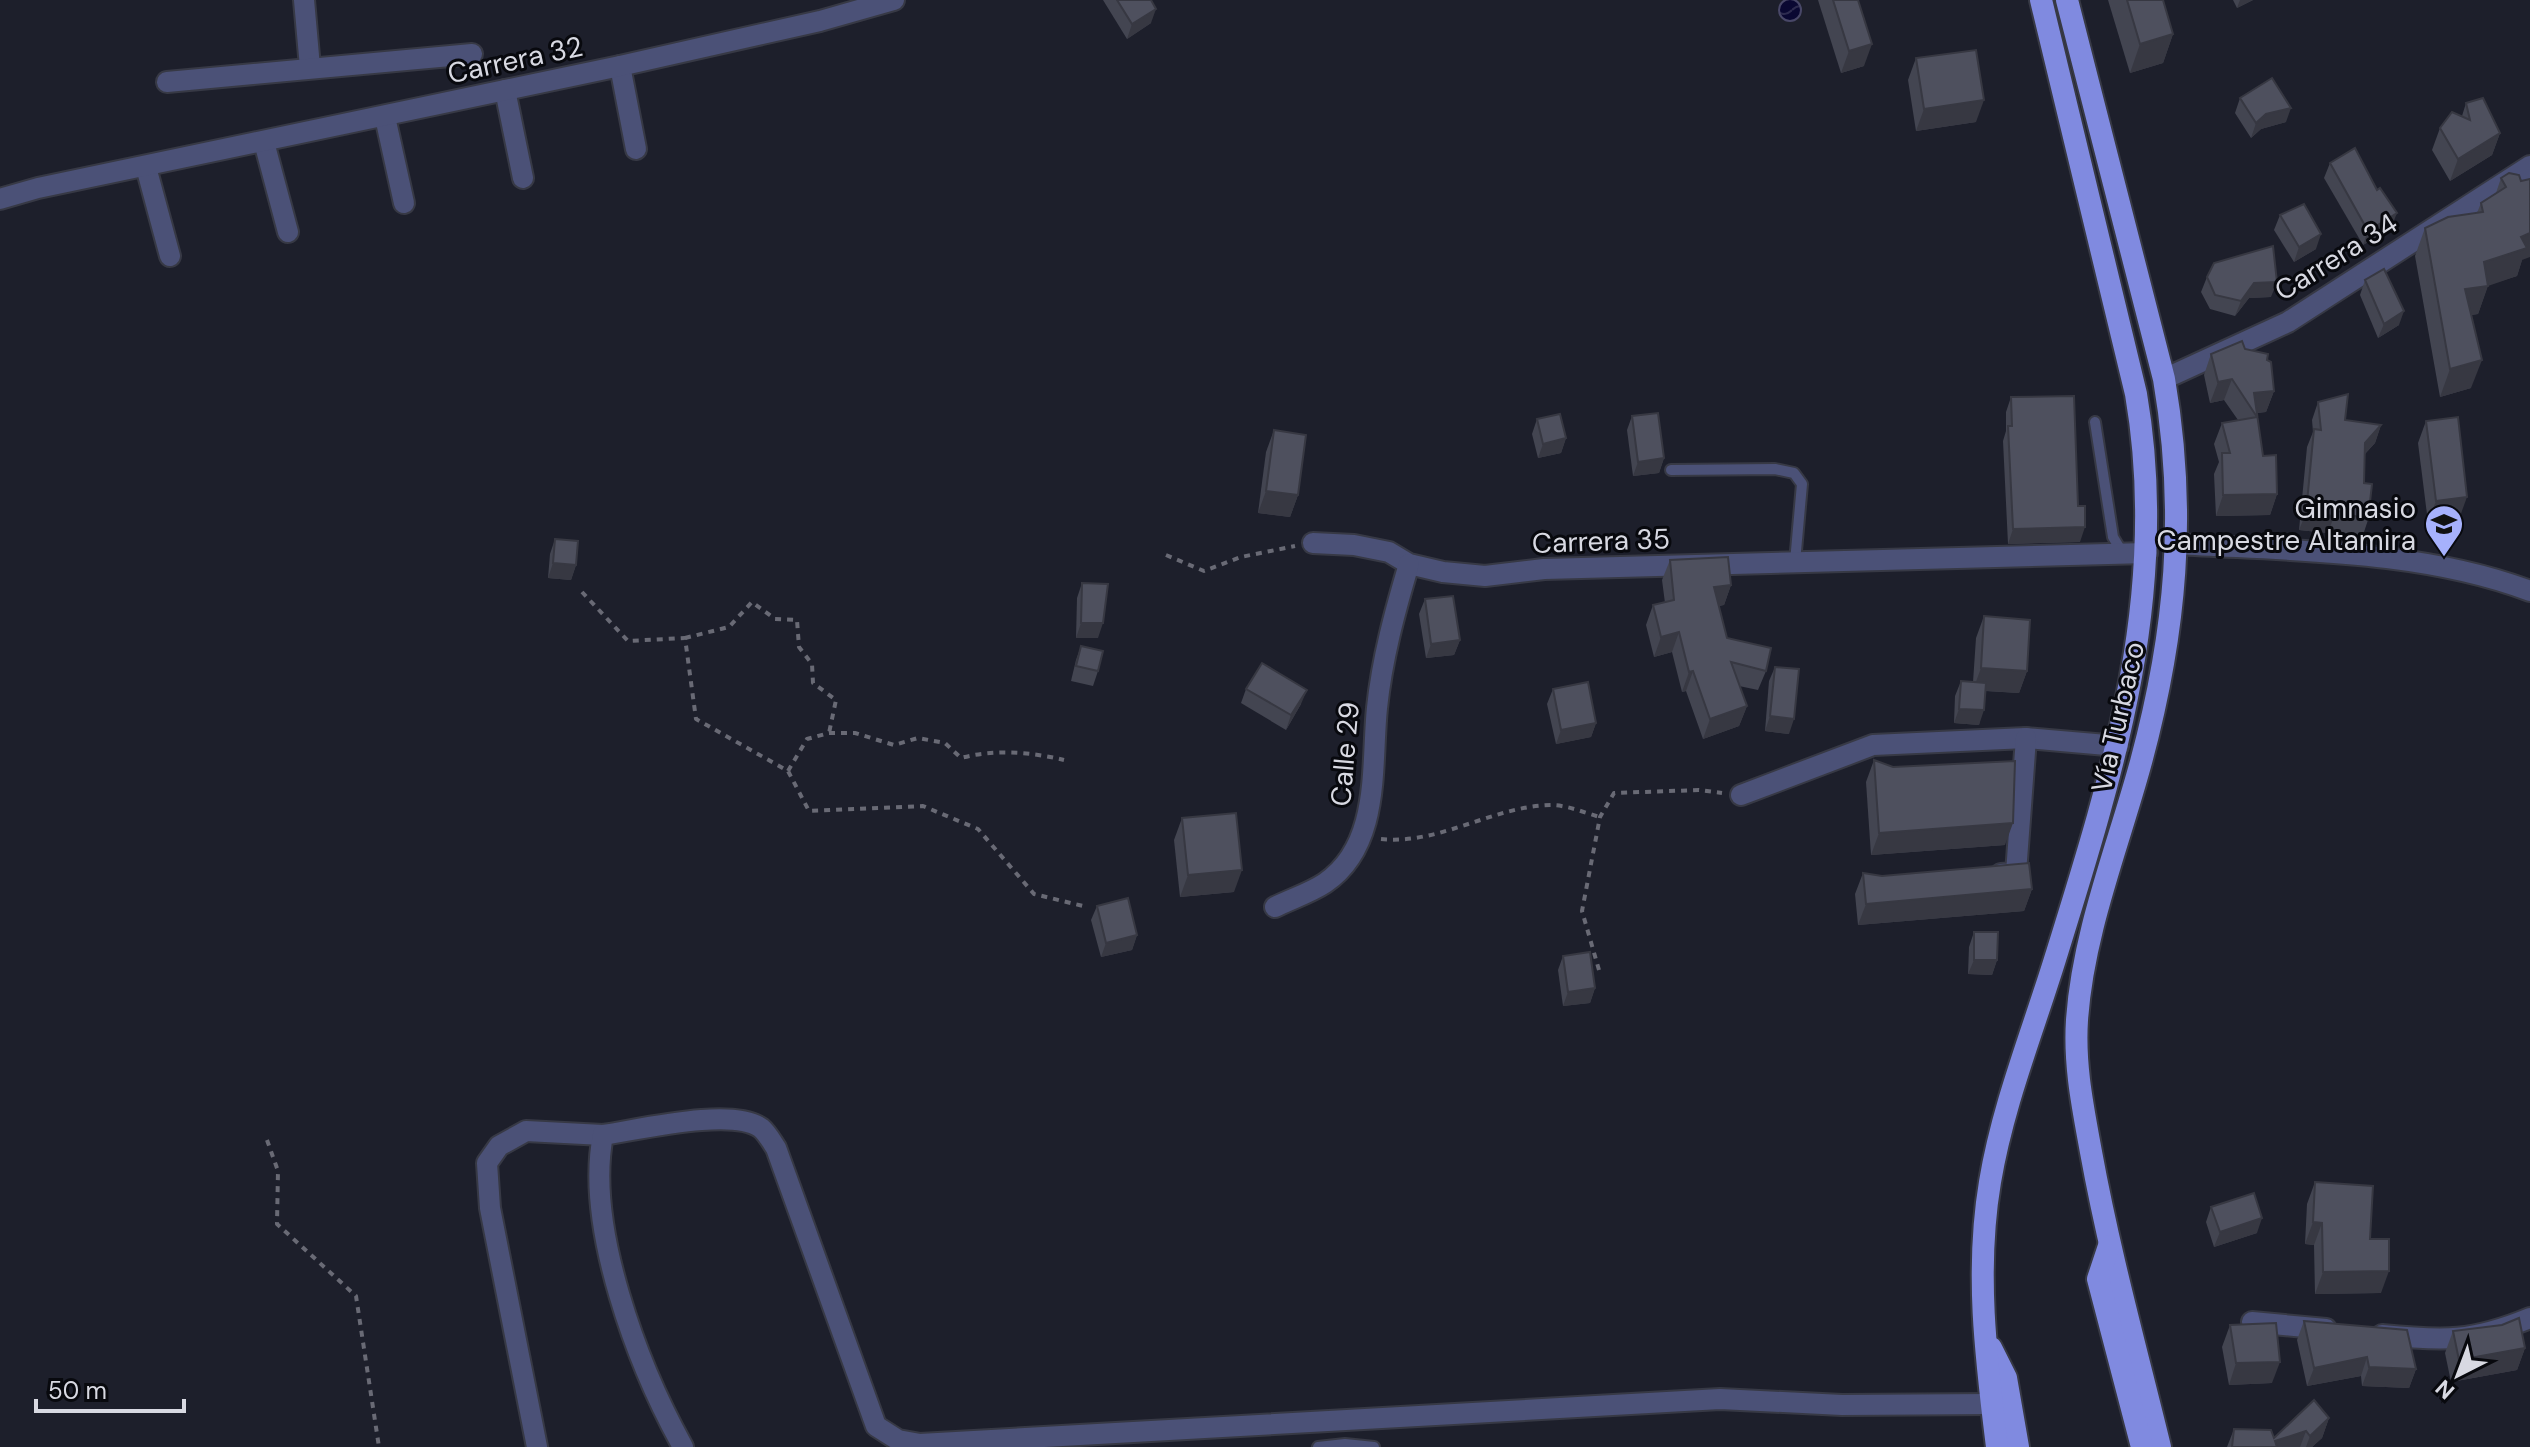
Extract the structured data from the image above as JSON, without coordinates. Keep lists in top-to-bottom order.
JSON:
{
  "streets": {
    "highway": ["Vía Turbaco"],
    "street": [
      "Carrera 32",
      "Carrera 34",
      "Carrera 35",
      "Calle 29"
    ]
  },
  "crossings": [
    ["Carrera 34", "Vía Turbaco"],
    ["Carrera 35", "Vía Turbaco"],
    ["Carrera 35", "Calle 29"]
  ],
  "places": {
    "school or university": ["Gimnasio Campestre Altamira"]
  },
  "scale_bar": "50 m",
  "north": "bottom left"
}
